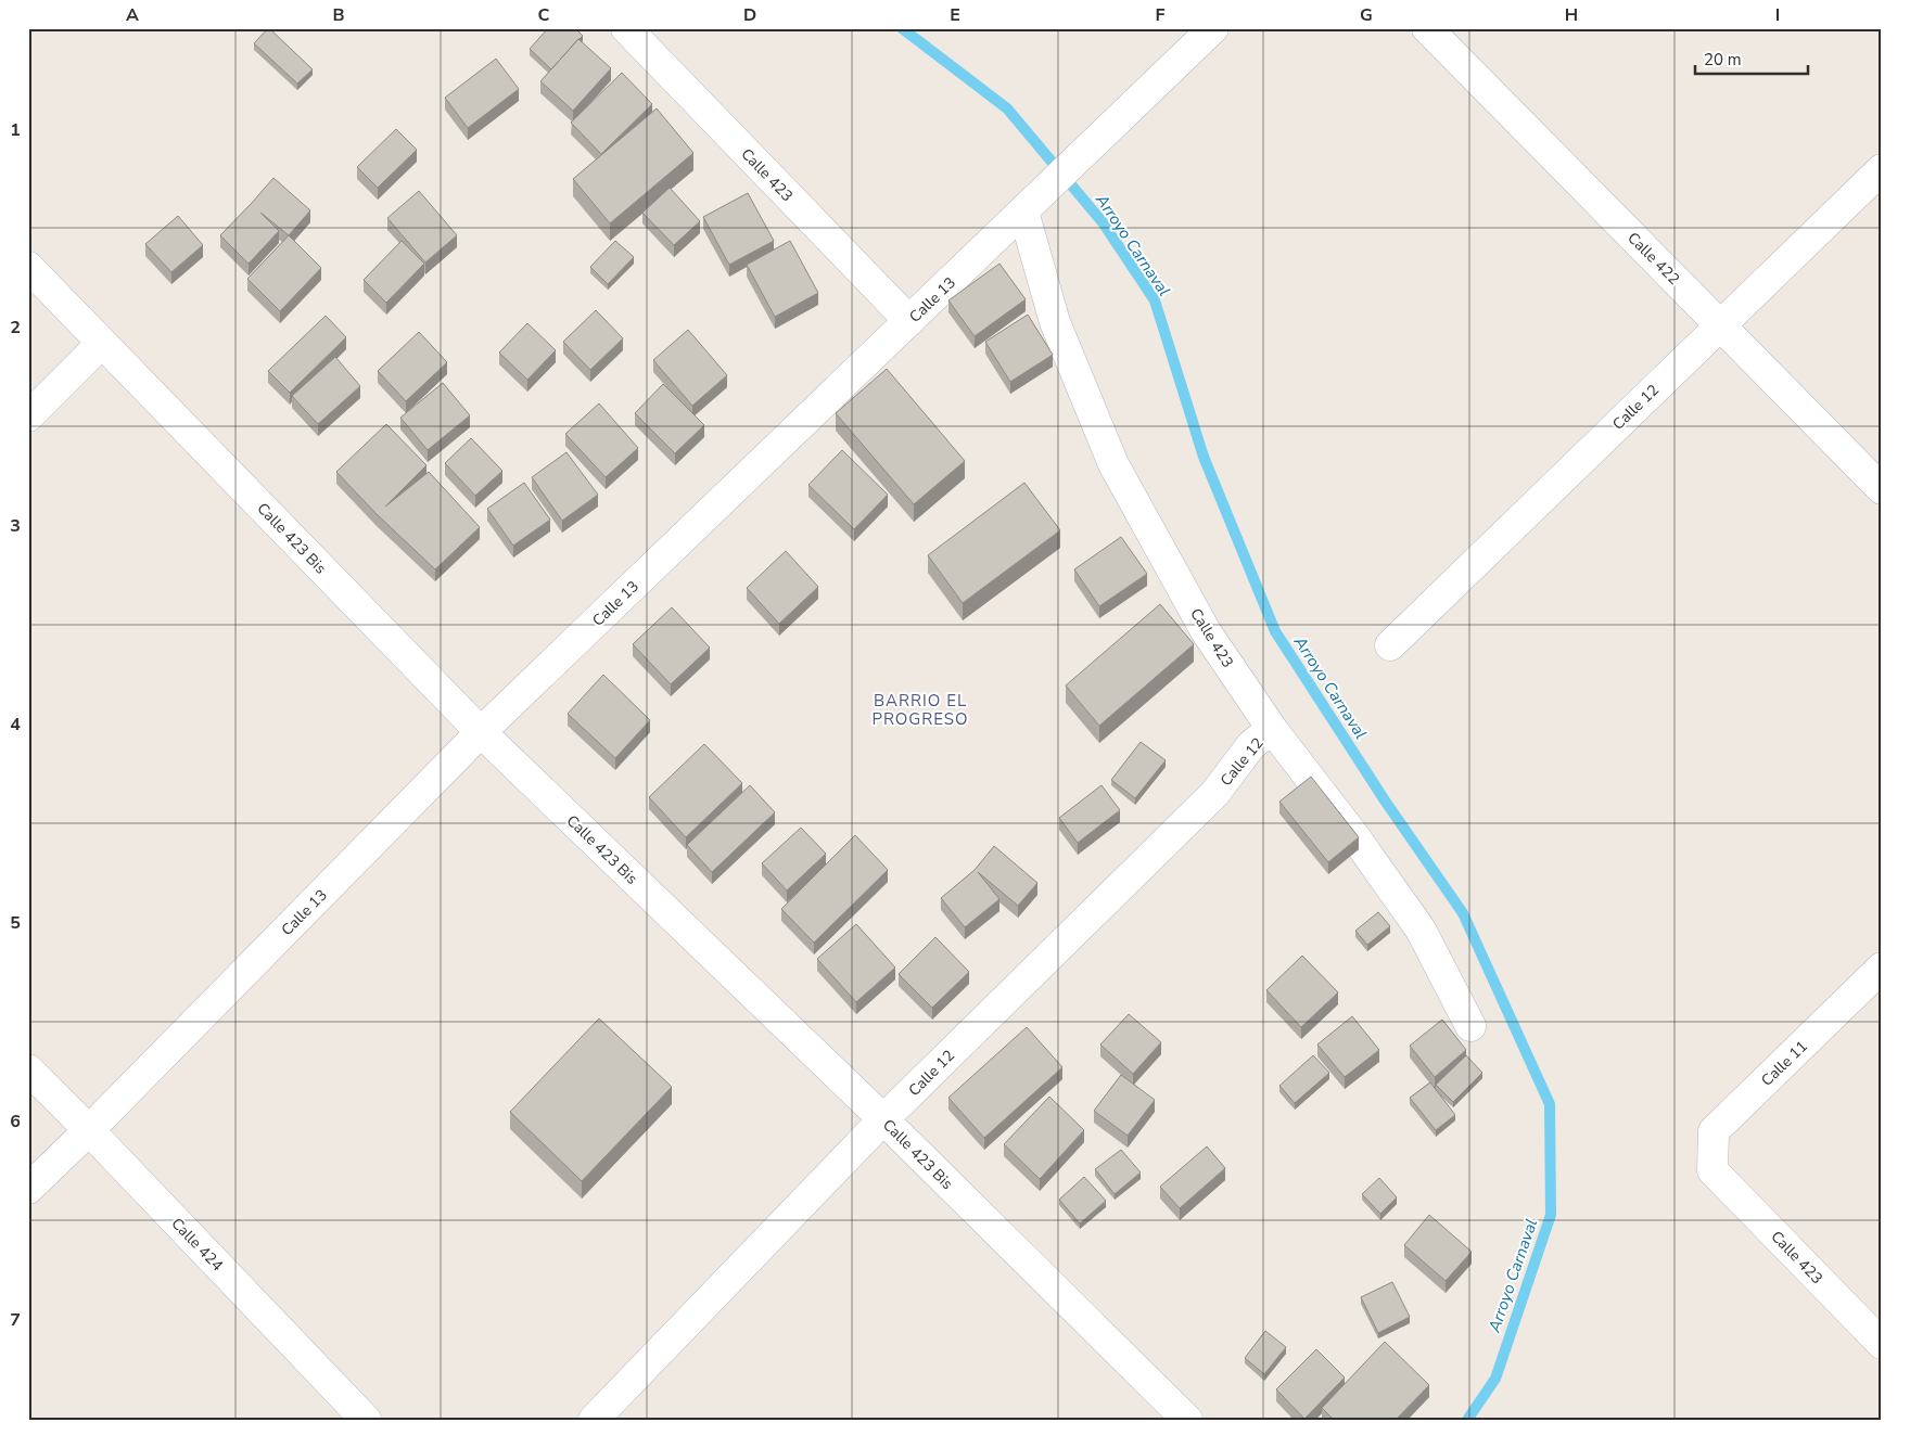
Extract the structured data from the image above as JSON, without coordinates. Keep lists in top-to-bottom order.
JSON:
{
  "streets": {
    "street": [
      "Calle 423",
      "Calle 422",
      "Calle 13",
      "Calle 12",
      "Calle 423 Bis",
      "Calle 11",
      "Calle 424"
    ]
  },
  "crossings": [
    ["Calle 423", "Calle 13"],
    ["Calle 423", "Calle 12"],
    ["Calle 423", "Calle 11"],
    ["Calle 422", "Calle 12"],
    ["Calle 13", "Calle 423 Bis"],
    ["Calle 13", "Calle 424"],
    ["Calle 12", "Calle 423 Bis"]
  ],
  "districts": ["BARRIO EL PROGRESO"],
  "water": ["Arroyo Carnaval"],
  "scale_bar": "20 m",
  "grid": {
    "columns": [
      "A",
      "B",
      "C",
      "D",
      "E",
      "F",
      "G",
      "H",
      "I"
    ],
    "rows": [
      "1",
      "2",
      "3",
      "4",
      "5",
      "6",
      "7"
    ]
  }
}
